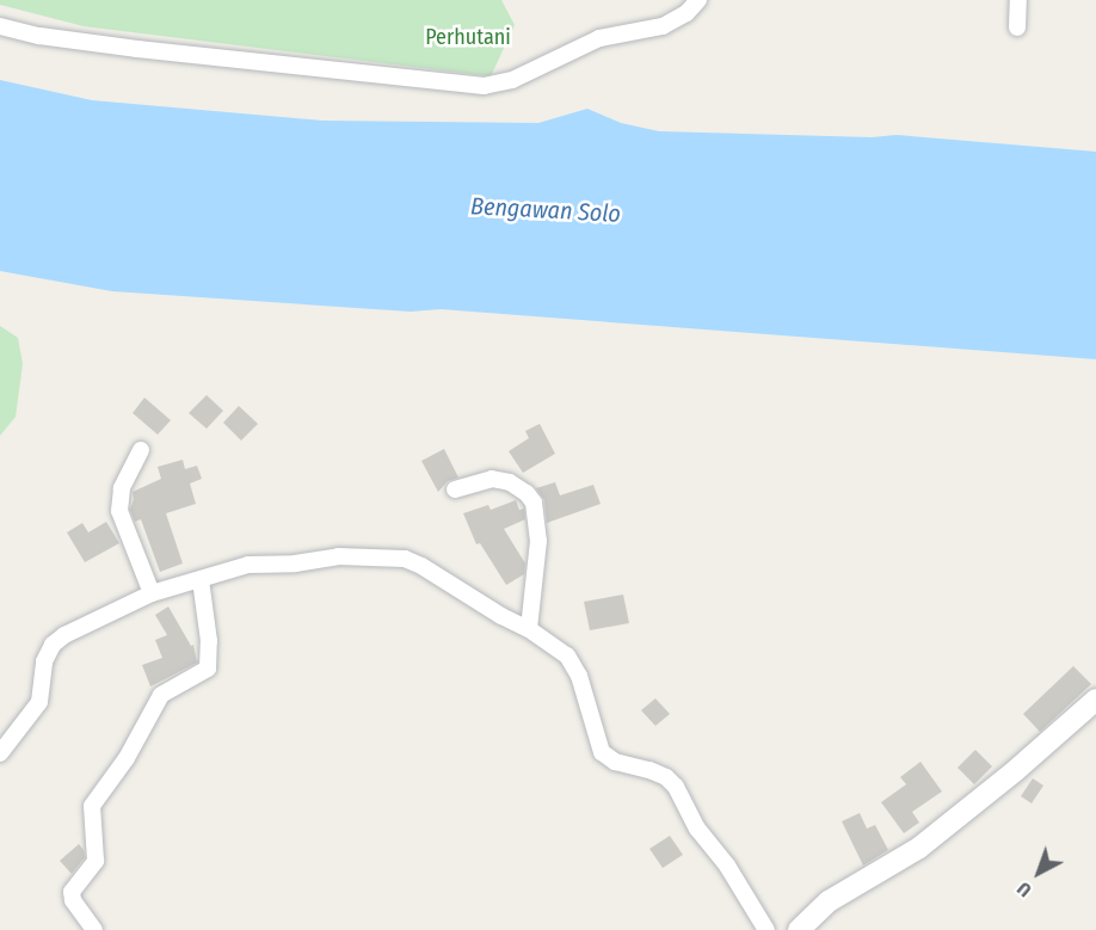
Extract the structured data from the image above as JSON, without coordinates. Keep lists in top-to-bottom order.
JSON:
{
  "water": ["Bengawan Solo"],
  "parks": ["Perhutani"],
  "north": "bottom left"
}
